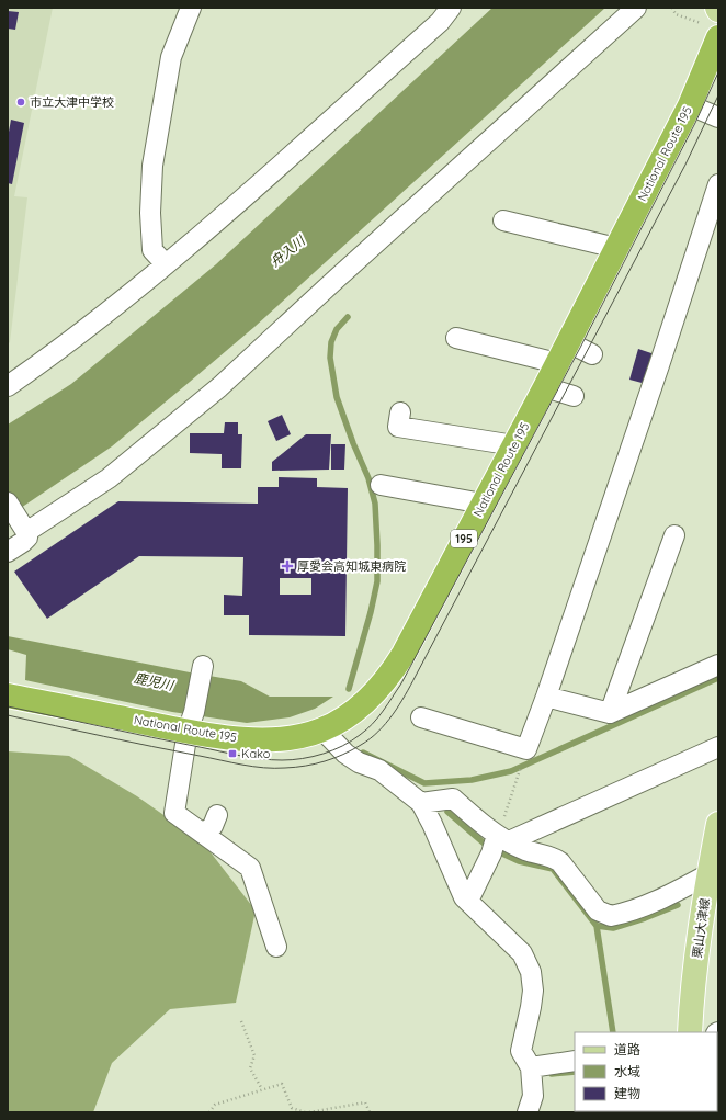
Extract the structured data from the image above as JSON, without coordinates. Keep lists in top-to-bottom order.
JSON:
{
  "streets": {
    "highway": ["National Route 195", "195"],
    "main road": ["栗山大津線"]
  },
  "water": ["舟入川", "鹿児川"],
  "places": {
    "other": ["市立大津中学校"],
    "health": ["厚愛会高知城東病院"],
    "transit": ["Kako"]
  },
  "legend": ["道路", "水域", "建物"]
}
